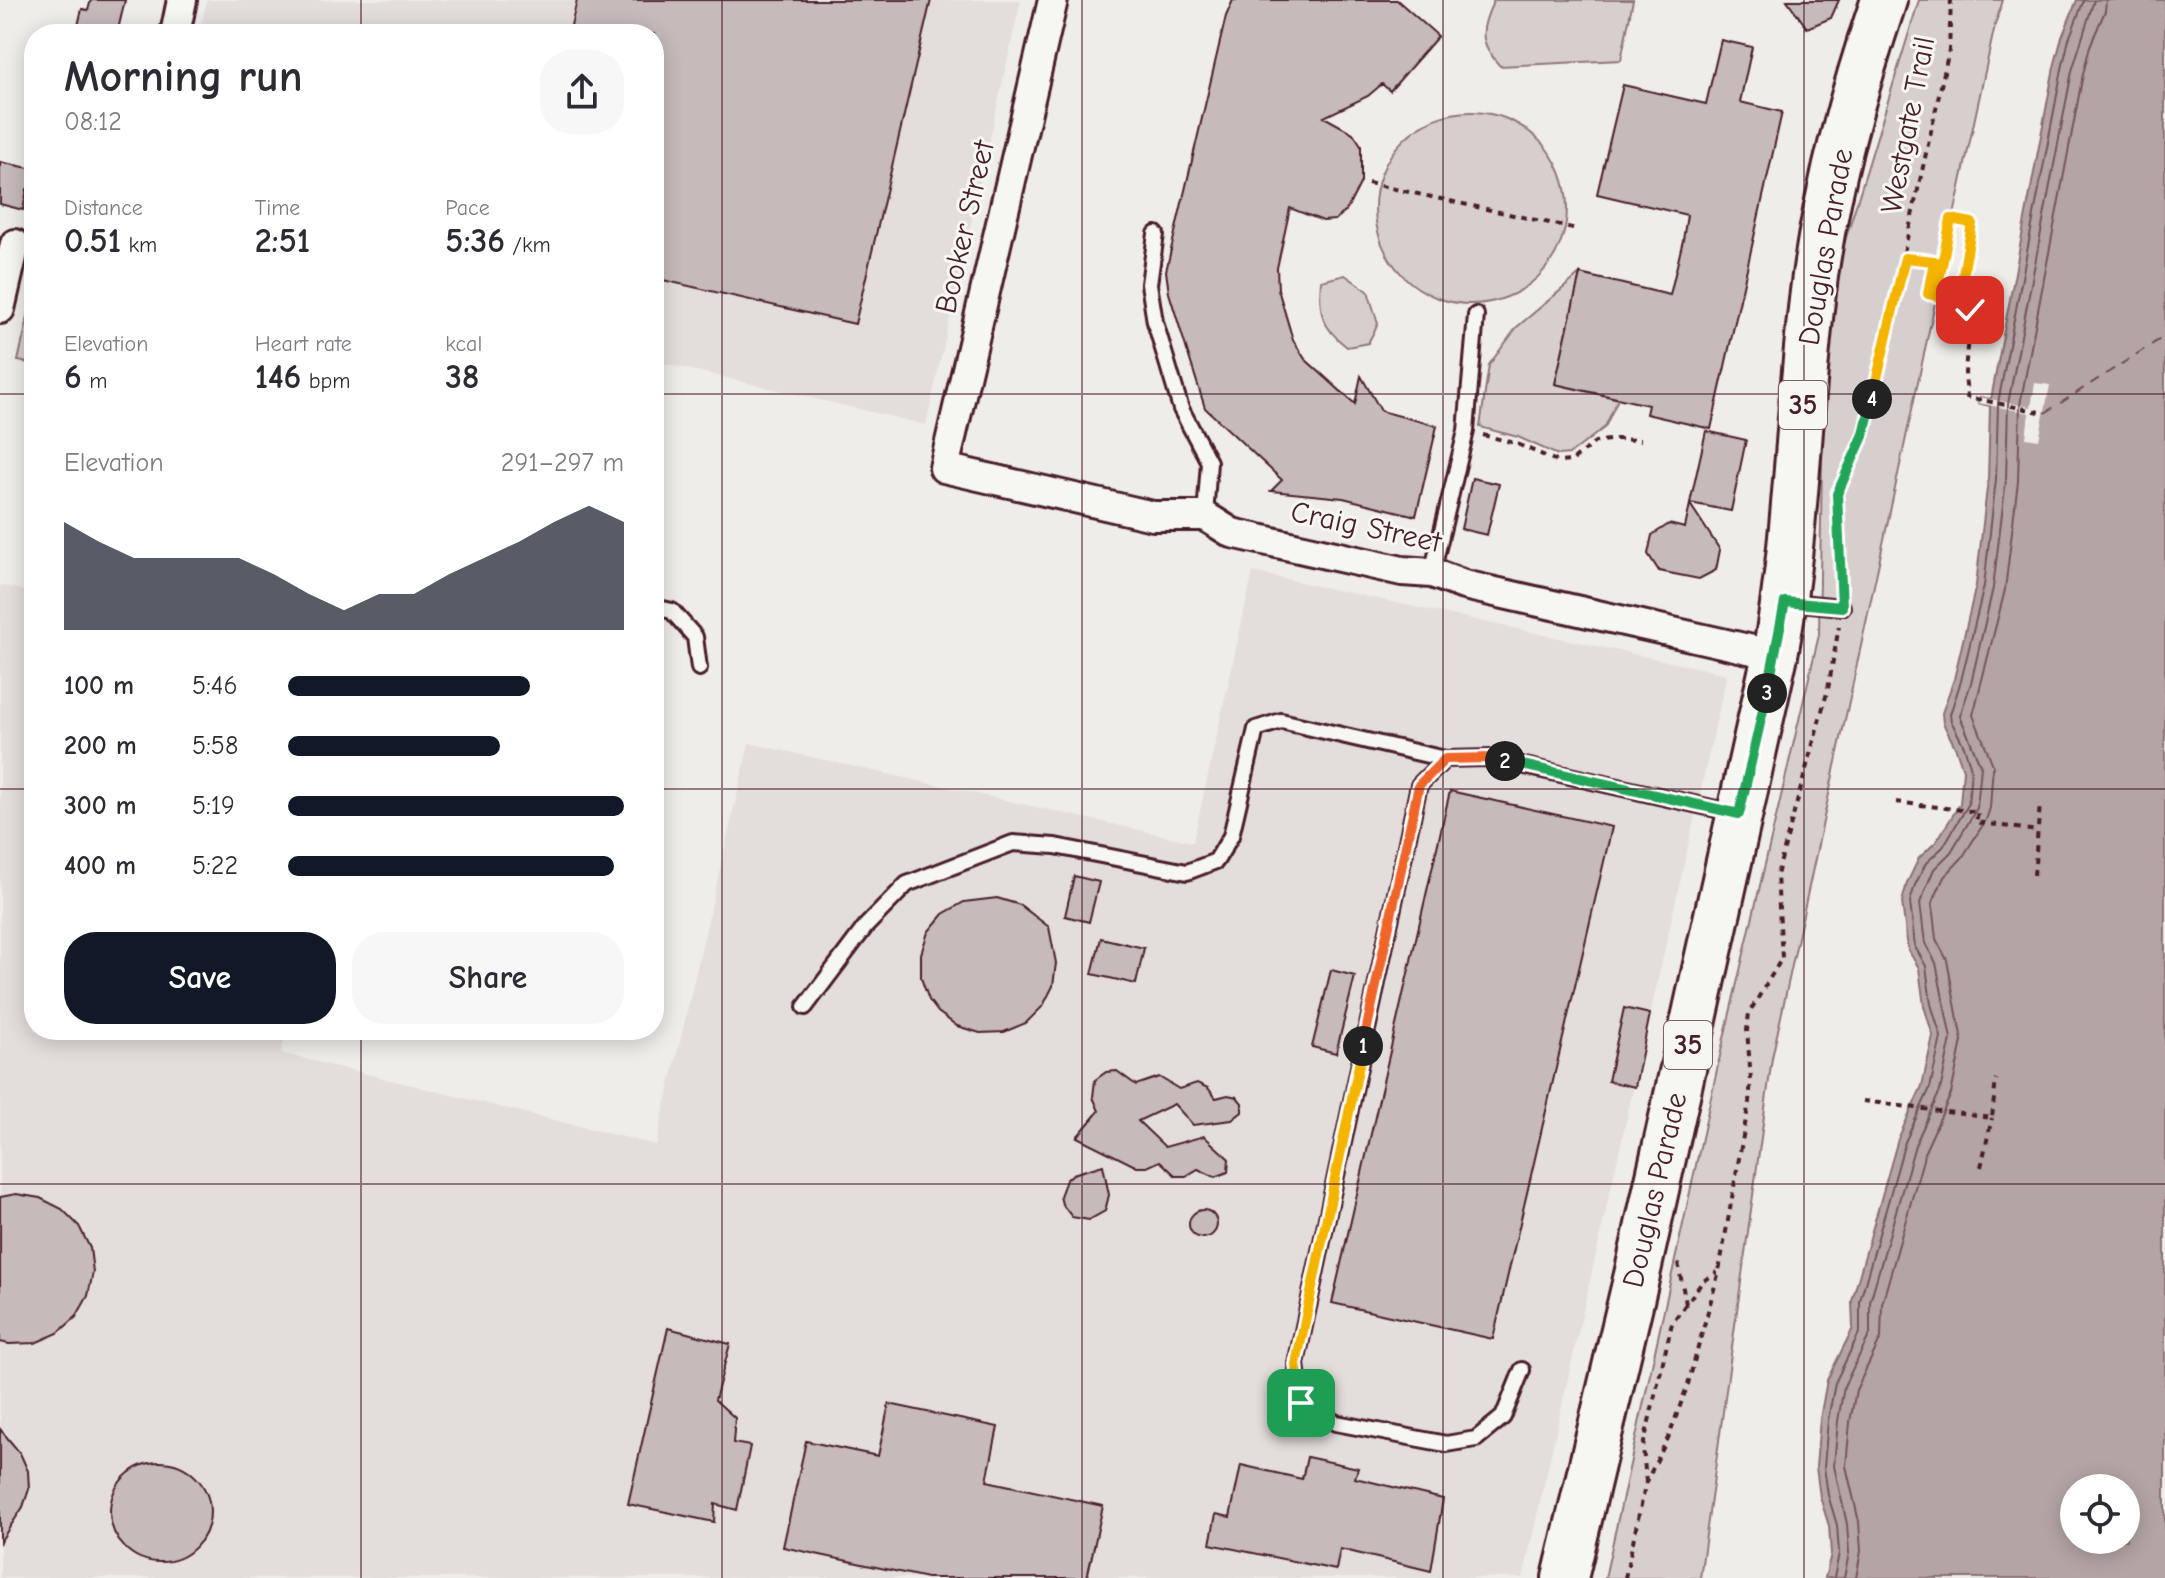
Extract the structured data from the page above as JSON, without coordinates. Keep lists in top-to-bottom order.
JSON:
{
  "streets": {
    "main road": ["Douglas Parade", "35"],
    "street": ["Booker Street", "Craig Street"],
    "path": ["Westgate Trail"]
  },
  "crossings": [
    ["Booker Street", "Craig Street"],
    ["Douglas Parade", "Craig Street"]
  ],
  "page": {
    "heading": ["Morning run", "08:12"],
    "stats": [
      ["Distance", "0.51 km"],
      ["Time", "2:51"],
      ["Pace", "5:36 /km"],
      ["Elevation", "6 m"],
      ["Heart rate", "146 bpm"],
      ["kcal", "38"]
    ],
    "pins": [
      "4",
      "3",
      "2",
      "1"
    ],
    "chart": ["Elevation", "291–297 m"],
    "list": [
      {
        "name": "100 m",
        "note": "5:46"
      },
      {
        "name": "200 m",
        "note": "5:58"
      },
      {
        "name": "300 m",
        "note": "5:19"
      },
      {
        "name": "400 m",
        "note": "5:22"
      }
    ],
    "buttons": ["Save", "Share"]
  }
}
